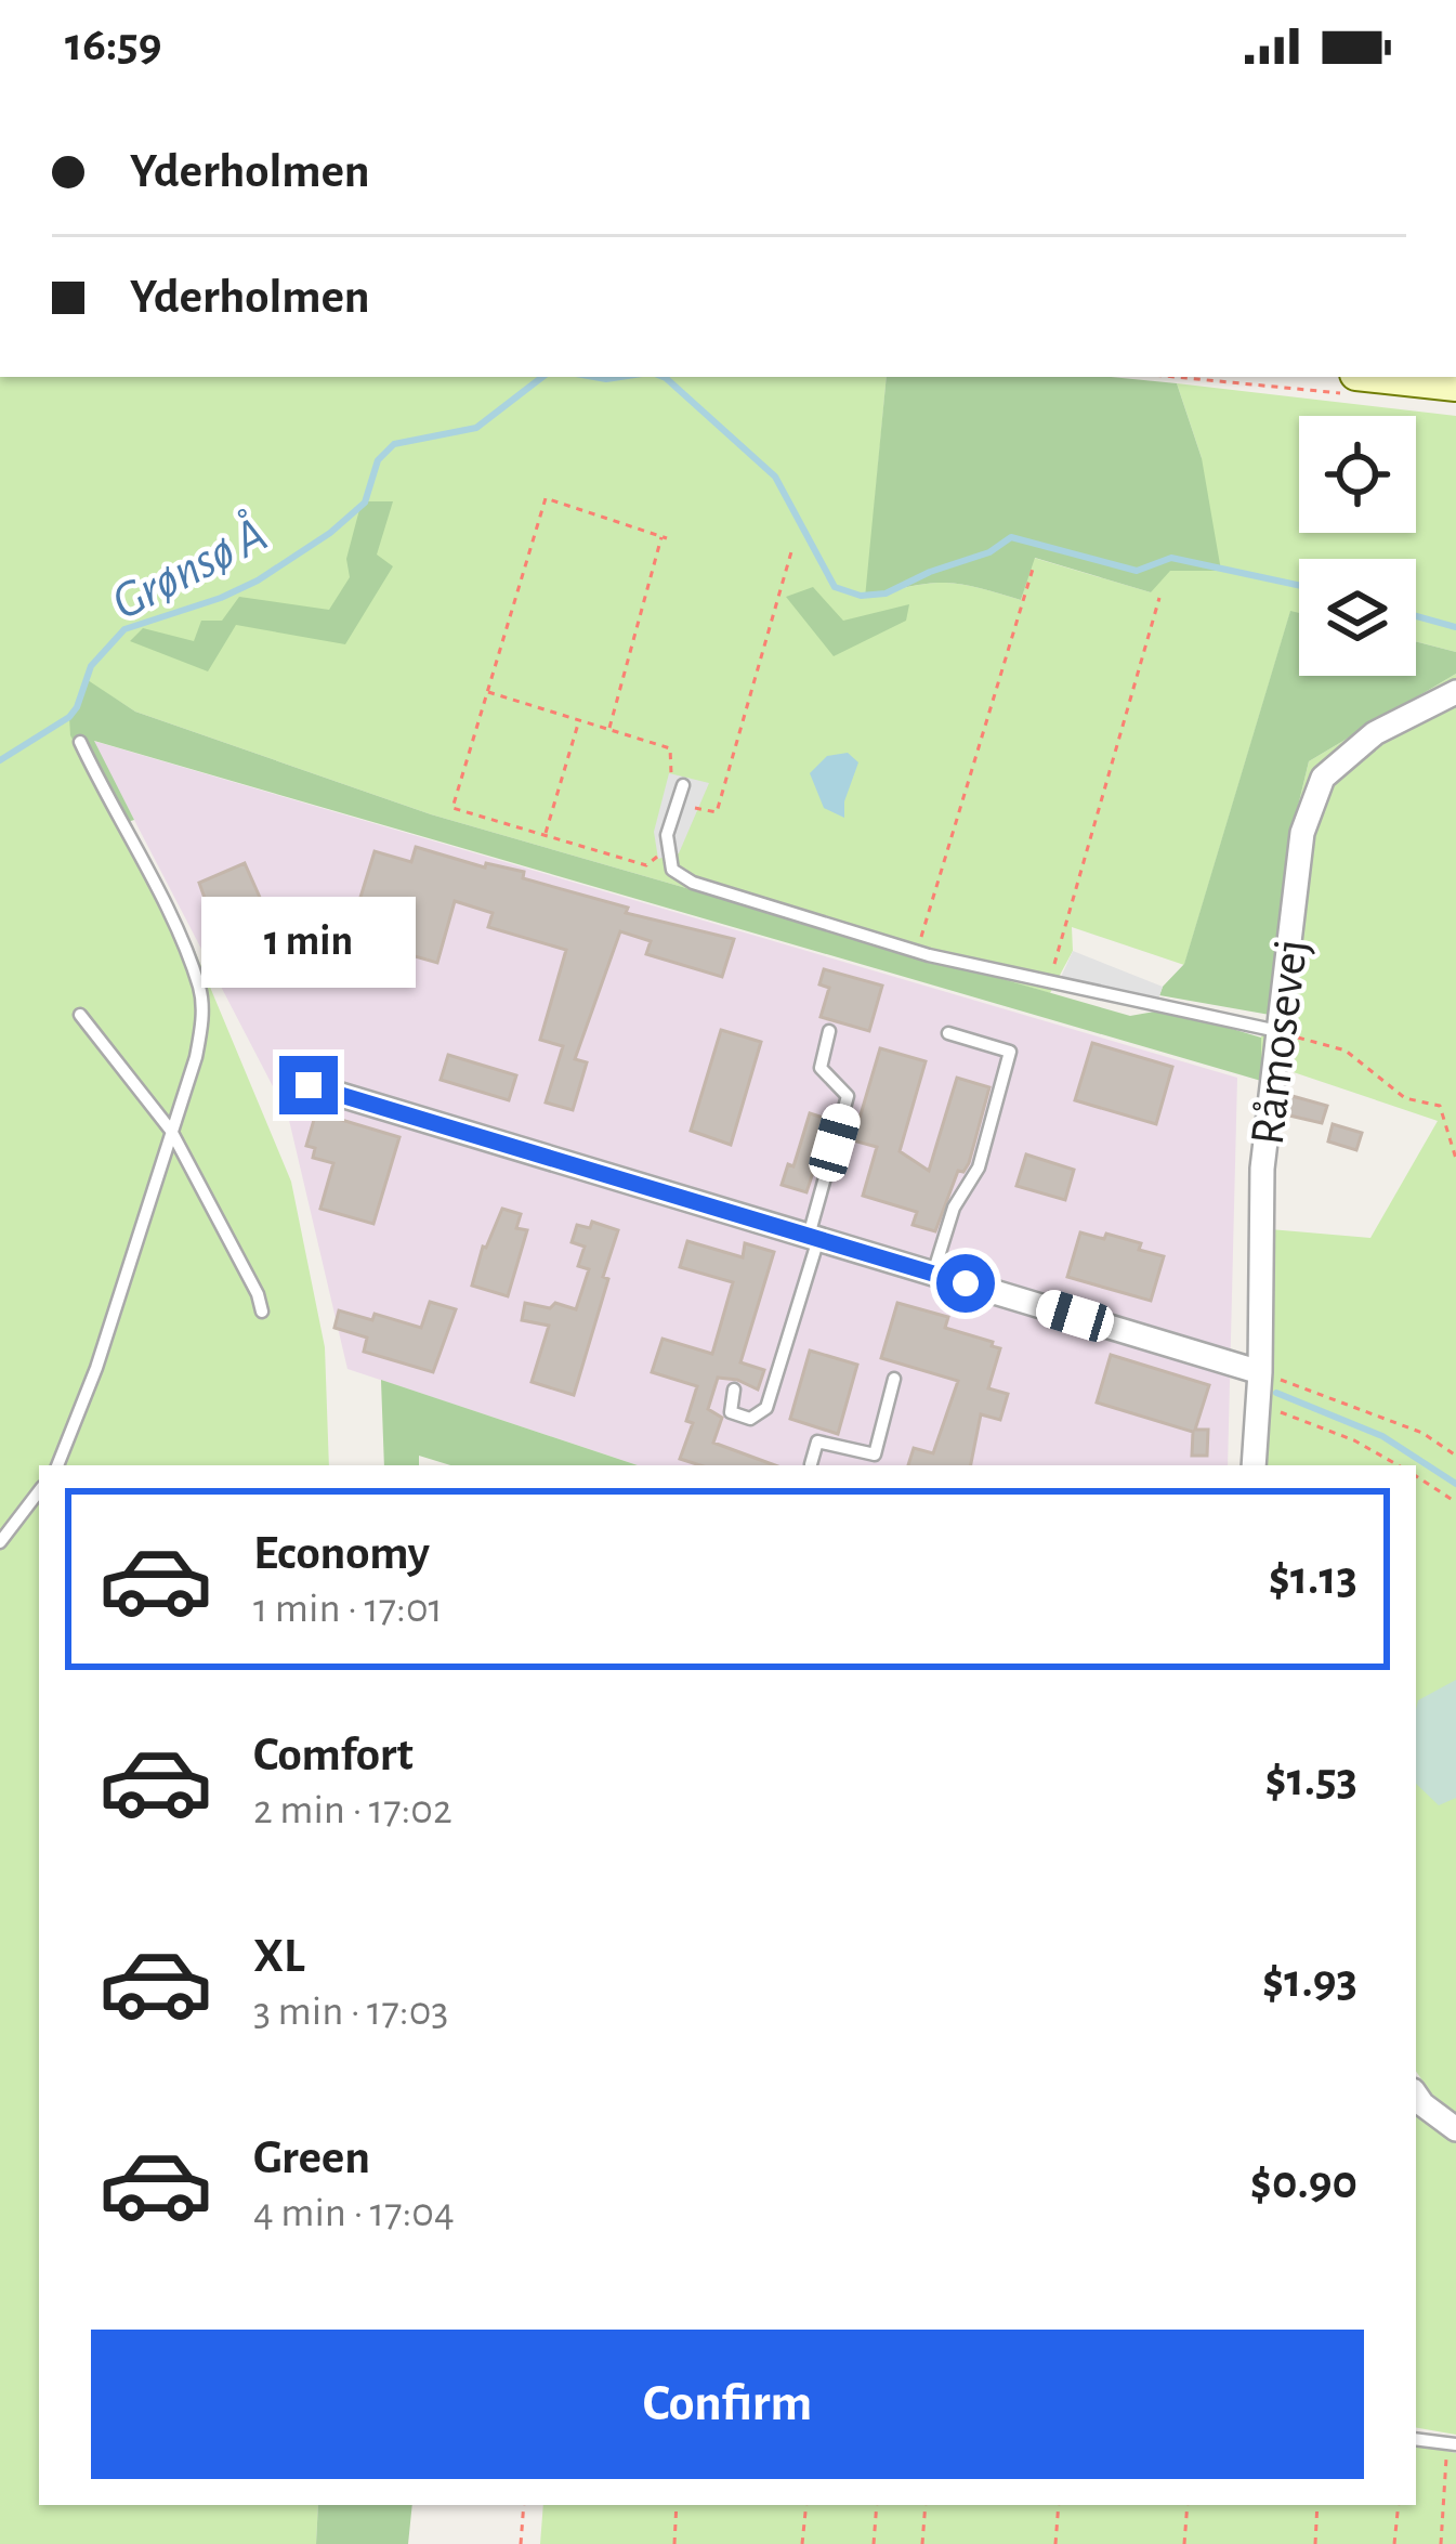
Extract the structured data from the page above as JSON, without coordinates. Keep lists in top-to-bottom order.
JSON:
{
  "streets": {
    "street": ["Råmosevej"]
  },
  "water": ["Grønsø Å"],
  "page": {
    "status": "16:59",
    "banner": ["Yderholmen", "Yderholmen"],
    "bubble": "1 min",
    "list": [
      {
        "name": "Economy",
        "note": "1 min · 17:01",
        "value": "$1.13"
      },
      {
        "name": "Comfort",
        "note": "2 min · 17:02",
        "value": "$1.53"
      },
      {
        "name": "XL",
        "note": "3 min · 17:03",
        "value": "$1.93"
      },
      {
        "name": "Green",
        "note": "4 min · 17:04",
        "value": "$0.90"
      }
    ],
    "buttons": "Confirm"
  }
}
